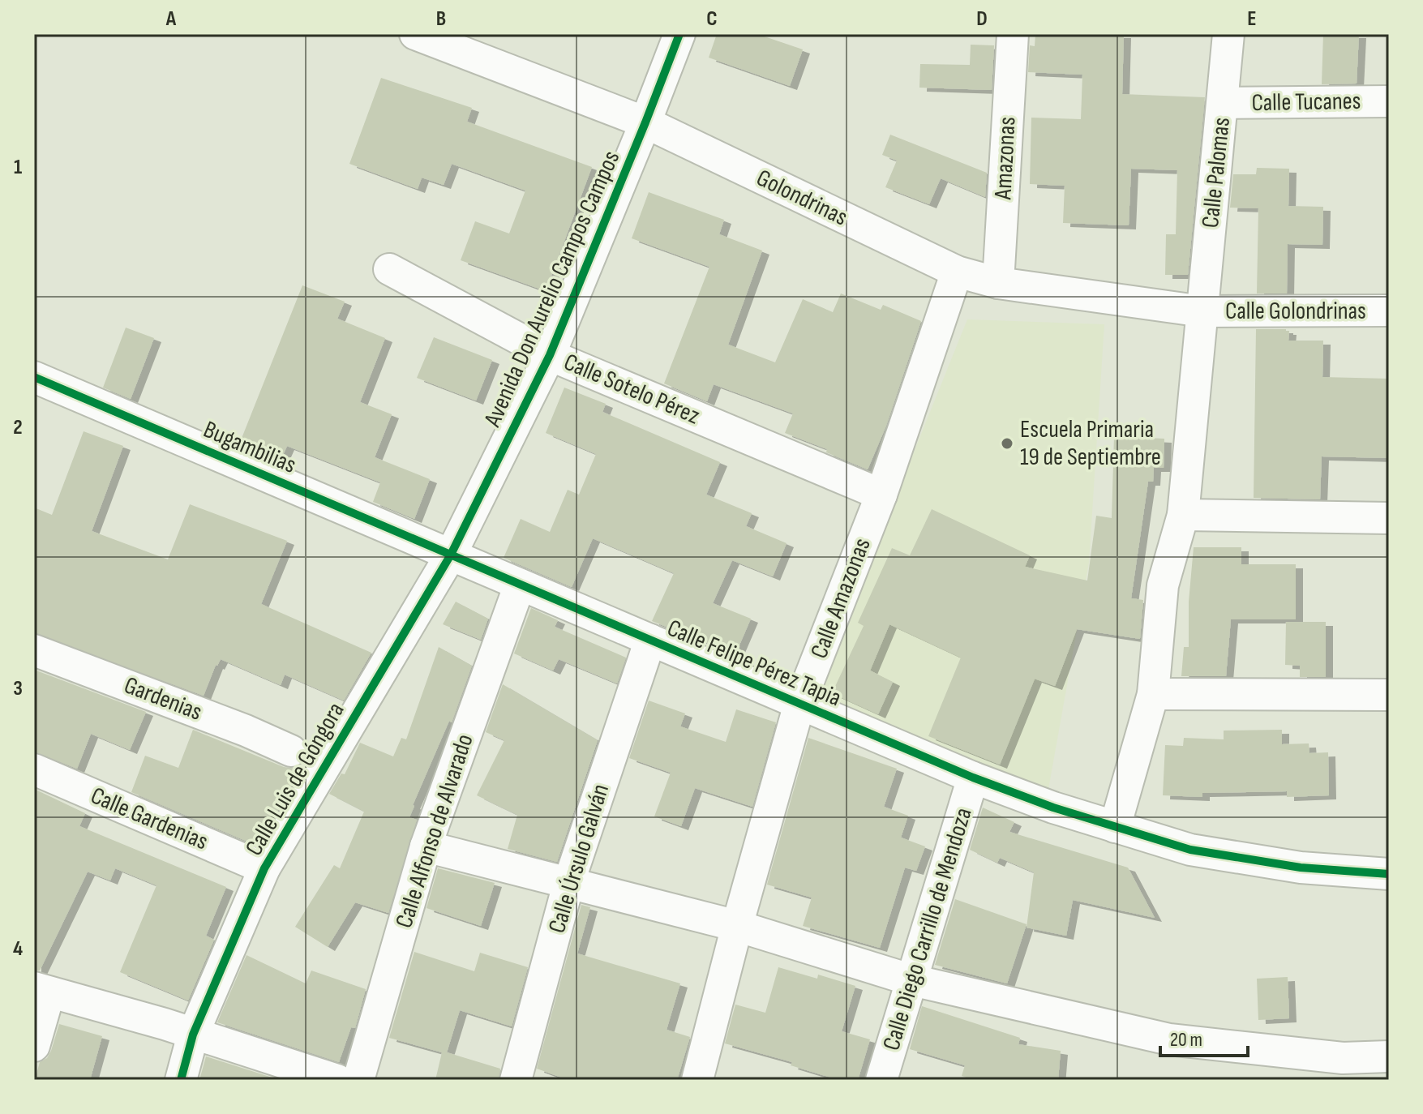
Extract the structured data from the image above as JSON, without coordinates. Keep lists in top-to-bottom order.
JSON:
{
  "streets": {
    "street": [
      "Calle Tucanes",
      "Amazonas",
      "Calle Palomas",
      "Golondrinas",
      "Avenida Don Aurelio Campos Campos",
      "Calle Golondrinas",
      "Calle Sotelo Pérez",
      "Bugambilias",
      "Calle Amazonas",
      "Calle Felipe Pérez Tapia",
      "Gardenias",
      "Calle Luis de Góngora",
      "Calle Gardenias",
      "Calle Alfonso de Alvarado",
      "Calle Úrsulo Galván",
      "Calle Diego Carrillo de Mendoza"
    ]
  },
  "crossings": [
    ["Calle Tucanes", "Calle Palomas"],
    ["Amazonas", "Golondrinas"],
    ["Calle Palomas", "Golondrinas"],
    ["Calle Palomas", "Calle Golondrinas"],
    ["Calle Palomas", "Calle Felipe Pérez Tapia"],
    ["Golondrinas", "Avenida Don Aurelio Campos Campos"],
    ["Golondrinas", "Calle Golondrinas"],
    ["Golondrinas", "Calle Amazonas"],
    ["Avenida Don Aurelio Campos Campos", "Calle Sotelo Pérez"],
    ["Avenida Don Aurelio Campos Campos", "Bugambilias"],
    ["Avenida Don Aurelio Campos Campos", "Calle Luis de Góngora"],
    ["Calle Sotelo Pérez", "Calle Amazonas"],
    ["Bugambilias", "Calle Felipe Pérez Tapia"],
    ["Bugambilias", "Calle Luis de Góngora"],
    ["Bugambilias", "Calle Alfonso de Alvarado"],
    ["Calle Amazonas", "Calle Felipe Pérez Tapia"],
    ["Calle Felipe Pérez Tapia", "Calle Alfonso de Alvarado"],
    ["Calle Felipe Pérez Tapia", "Calle Úrsulo Galván"],
    ["Calle Felipe Pérez Tapia", "Calle Diego Carrillo de Mendoza"],
    ["Calle Luis de Góngora", "Calle Gardenias"]
  ],
  "places": ["Escuela Primaria 19 de Septiembre"],
  "scale_bar": "20 m",
  "grid": {
    "columns": [
      "A",
      "B",
      "C",
      "D",
      "E"
    ],
    "rows": [
      "1",
      "2",
      "3",
      "4"
    ]
  }
}
